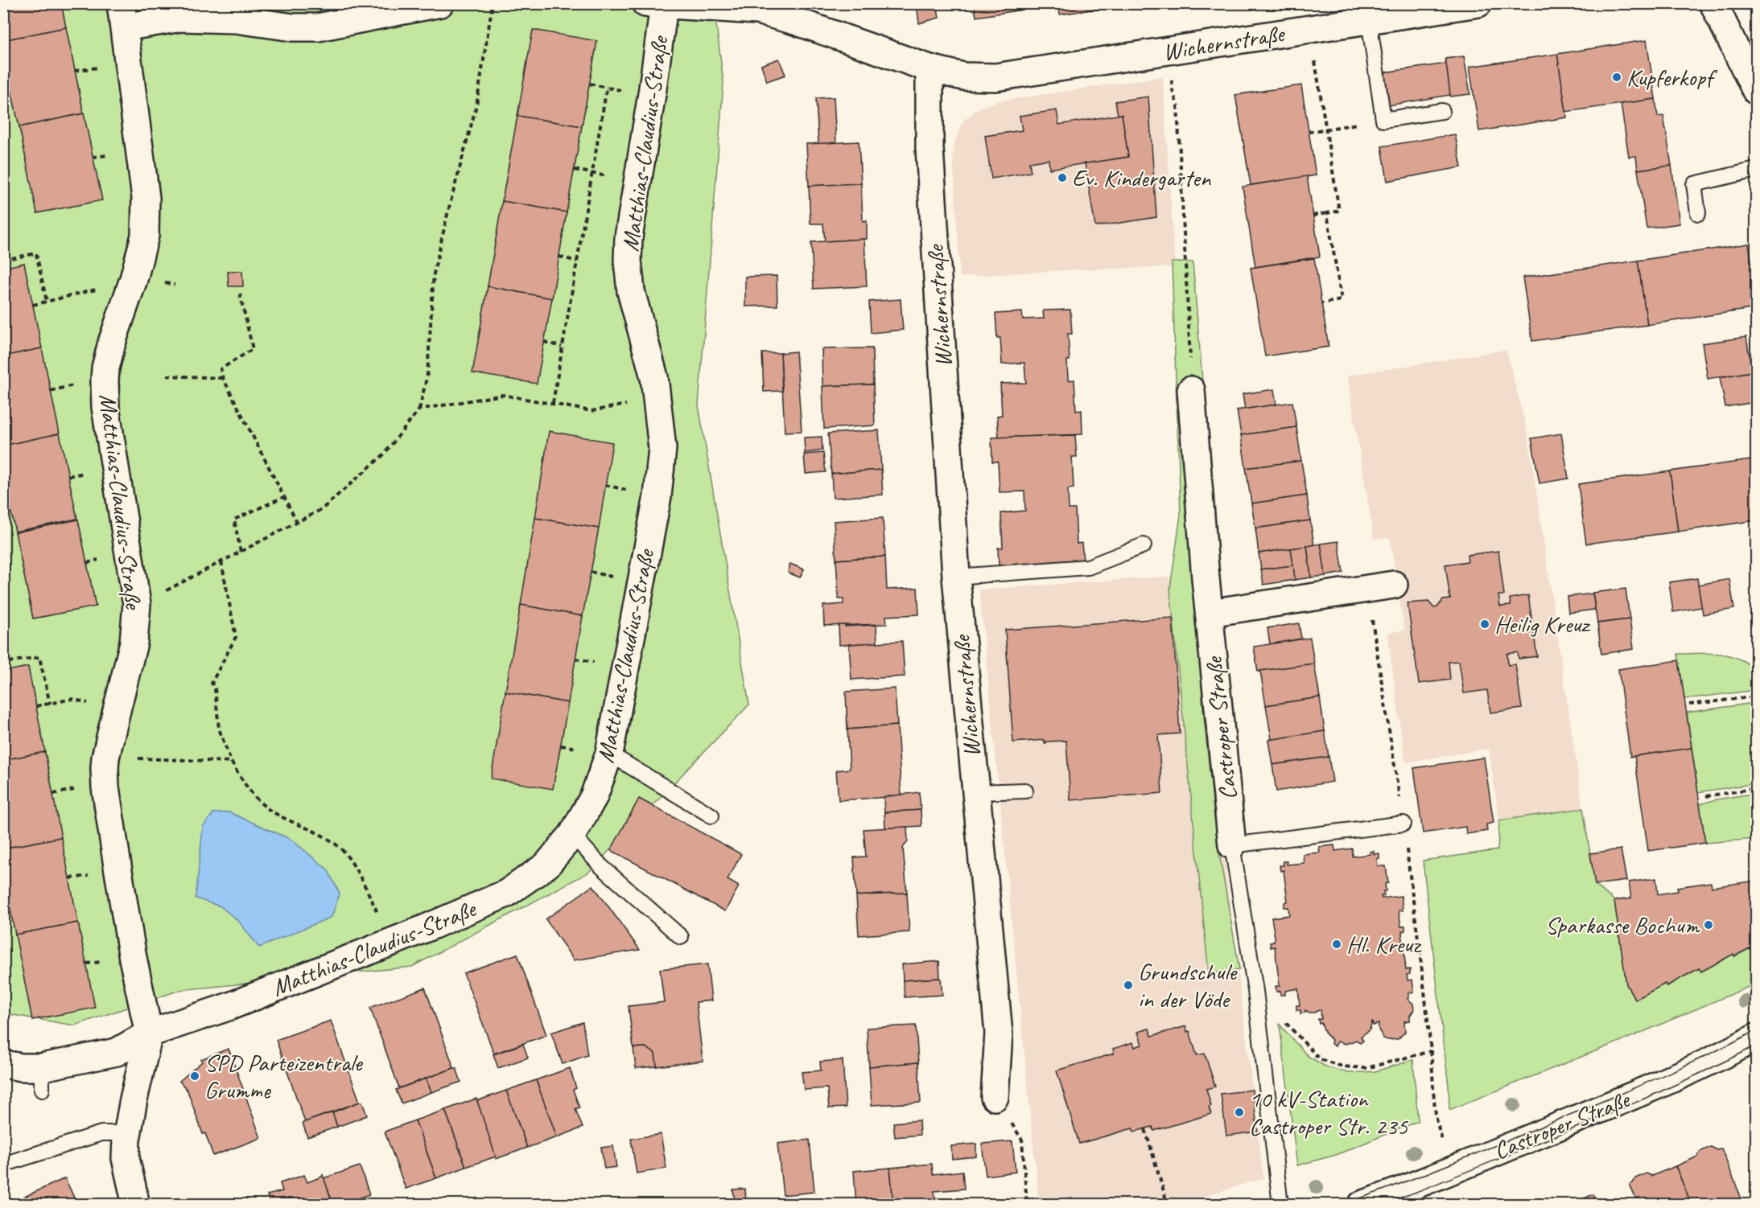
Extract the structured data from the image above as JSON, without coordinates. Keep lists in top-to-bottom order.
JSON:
{
  "streets": {
    "street": ["Wichernstraße", "Matthias-Claudius-Straße", "Castroper Straße"]
  },
  "crossings": [
    ["Wichernstraße", "Matthias-Claudius-Straße"]
  ],
  "places": [
    "Kupferkopf",
    "Ev. Kindergarten",
    "Heilig Kreuz",
    "Sparkasse Bochum",
    "Hl. Kreuz",
    "Grundschule in der Vöde",
    "SPD Parteizentrale Grumme",
    "10 kV-Station Castroper Str. 235"
  ]
}
